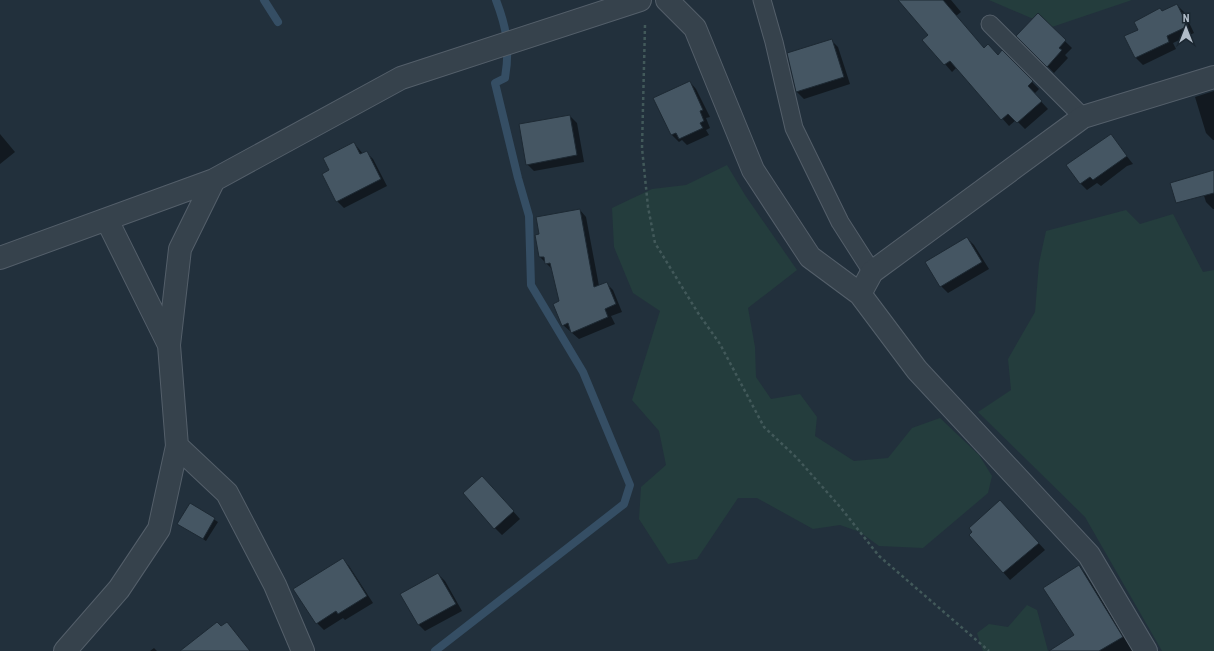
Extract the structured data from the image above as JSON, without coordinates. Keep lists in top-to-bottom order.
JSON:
{
  "north": "top"
}
